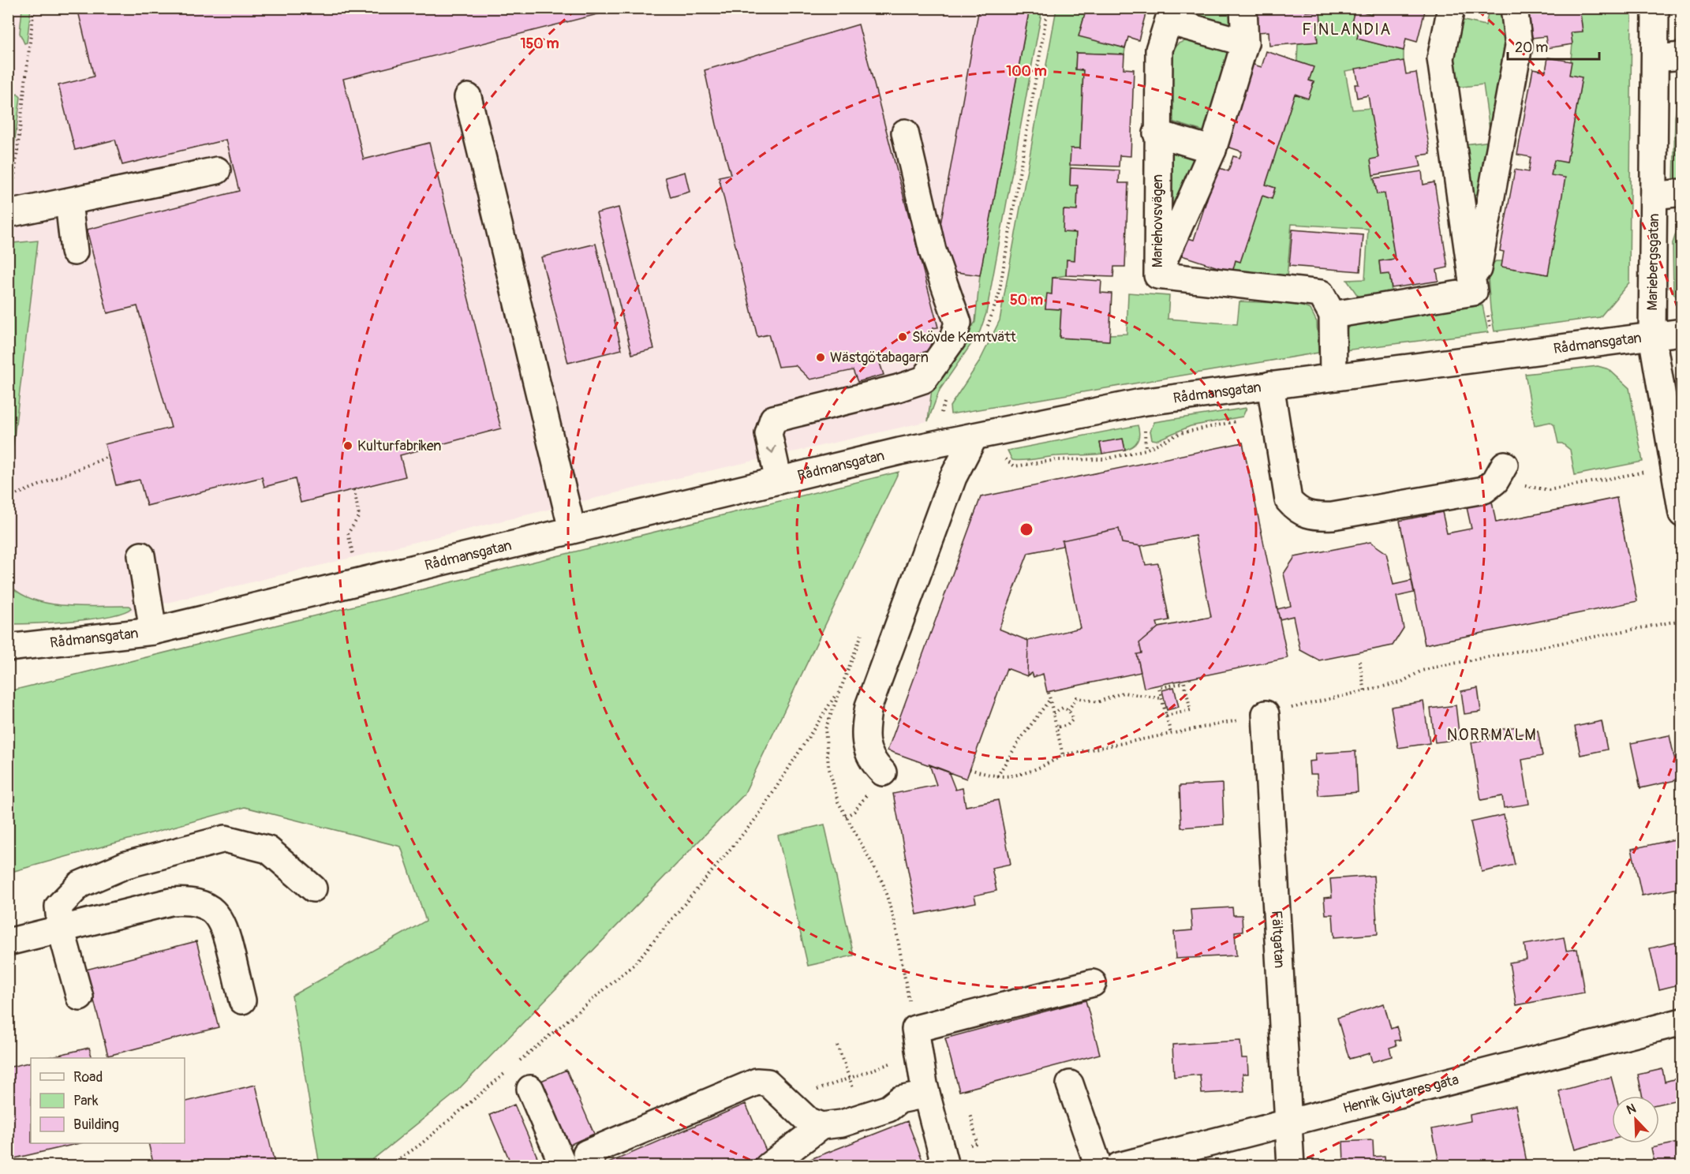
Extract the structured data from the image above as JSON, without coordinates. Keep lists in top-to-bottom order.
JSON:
{
  "streets": {
    "street": [
      "Mariehovsvägen",
      "Mariebergsgatan",
      "Rådmansgatan",
      "Fältgatan",
      "Henrik Gjutares gata"
    ]
  },
  "crossings": [
    ["Mariehovsvägen", "Rådmansgatan"],
    ["Mariebergsgatan", "Rådmansgatan"],
    ["Fältgatan", "Henrik Gjutares gata"]
  ],
  "districts": ["FINLANDIA", "NORRMALM"],
  "places": ["Skövde Kemtvätt", "Wästgötabagarn", "Kulturfabriken"],
  "legend": ["Road", "Park", "Building"],
  "scale_bar": "20 m",
  "north": "top left",
  "rings": ["150 m", "100 m", "50 m"]
}
